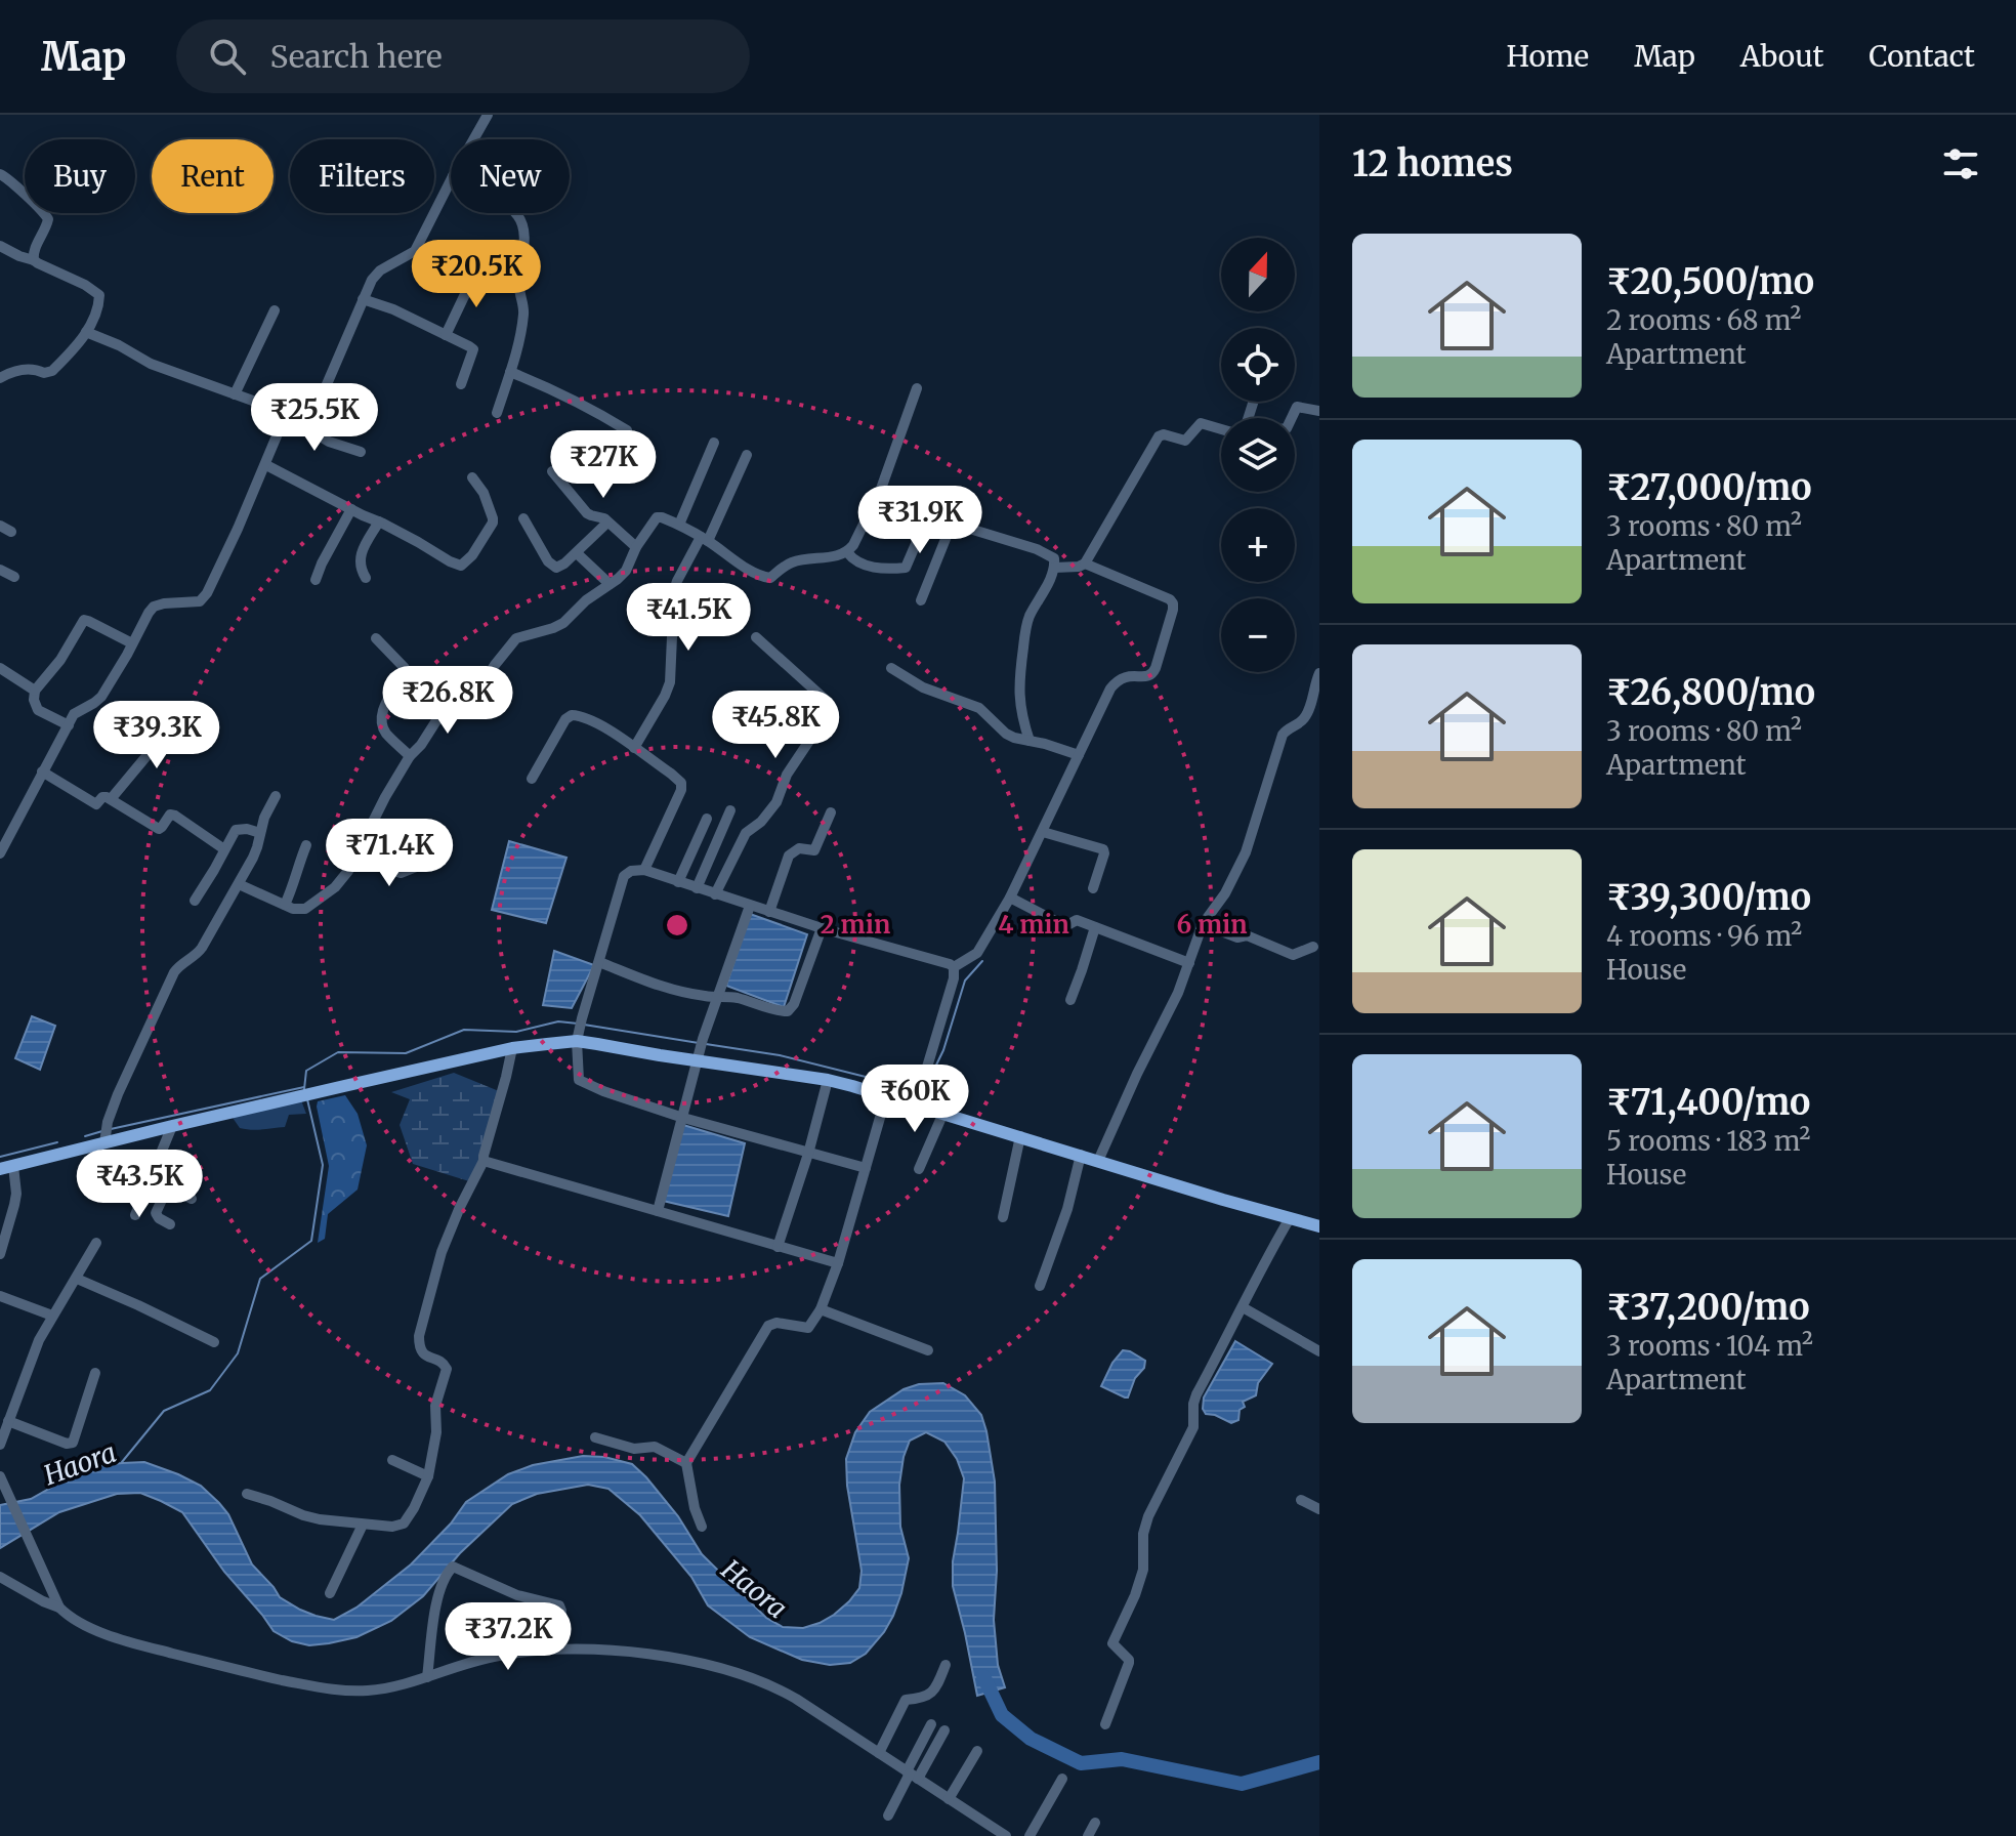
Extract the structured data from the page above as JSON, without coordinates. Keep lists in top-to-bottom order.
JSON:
{
  "water": ["Haora"],
  "north": "top",
  "page": {
    "header": "Map",
    "search": "Search here",
    "nav": [
      "Home",
      "Map",
      "About",
      "Contact"
    ],
    "heading": "12 homes",
    "chip": [
      "Buy",
      "Rent",
      "Filters",
      "New"
    ],
    "list": [
      {
        "name": "₹20,500/mo",
        "note": "2 rooms · 68 m² · Apartment"
      },
      {
        "name": "₹27,000/mo",
        "note": "3 rooms · 80 m² · Apartment"
      },
      {
        "name": "₹26,800/mo",
        "note": "3 rooms · 80 m² · Apartment"
      },
      {
        "name": "₹39,300/mo",
        "note": "4 rooms · 96 m² · House"
      },
      {
        "name": "₹71,400/mo",
        "note": "5 rooms · 183 m² · House"
      },
      {
        "name": "₹37,200/mo",
        "note": "3 rooms · 104 m² · Apartment"
      }
    ],
    "map_buttons": ["+", "−"],
    "price": [
      "₹20.5K",
      "₹25.5K",
      "₹27K",
      "₹31.9K",
      "₹41.5K",
      "₹26.8K",
      "₹45.8K",
      "₹39.3K",
      "₹71.4K",
      "₹60K",
      "₹43.5K",
      "₹37.2K"
    ]
  },
  "rings": ["2 min", "4 min", "6 min"]
}
